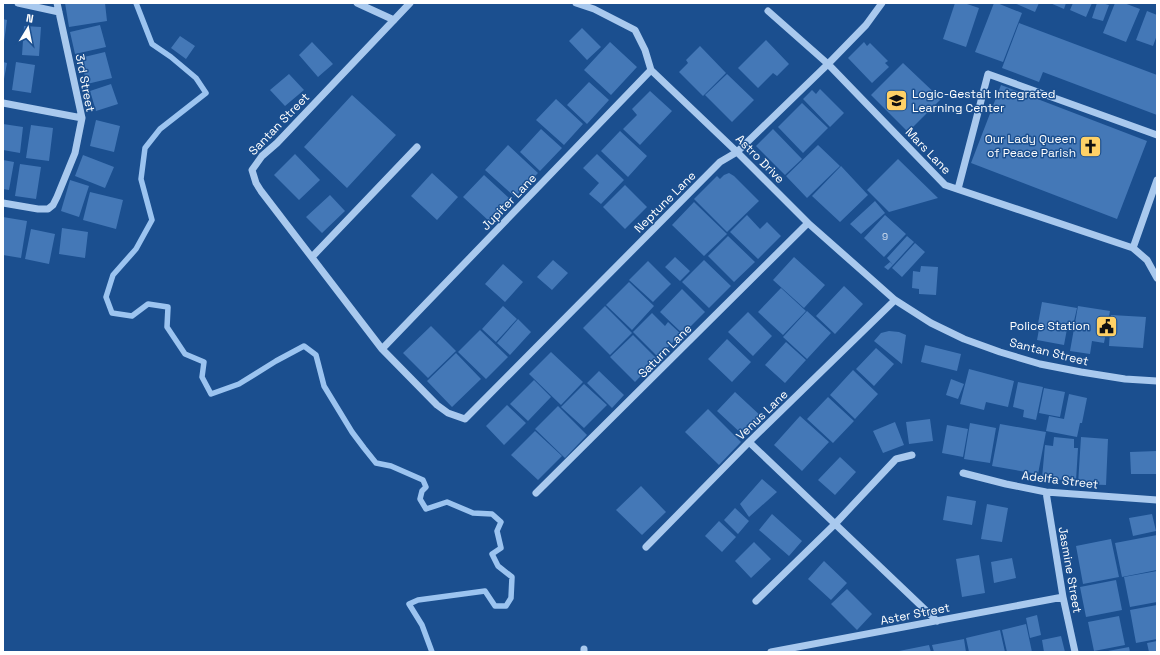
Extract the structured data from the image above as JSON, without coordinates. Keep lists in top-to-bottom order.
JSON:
{
  "streets": {
    "street": [
      "3rd Street",
      "Santan Street",
      "Mars Lane",
      "Astro Drive",
      "Jupiter Lane",
      "Neptune Lane",
      "Saturn Lane",
      "Venus Lane",
      "Adelfa Street",
      "Jasmine Street",
      "Aster Street"
    ]
  },
  "crossings": [
    ["Santan Street", "Astro Drive"],
    ["Santan Street", "Jupiter Lane"],
    ["Santan Street", "Neptune Lane"],
    ["Mars Lane", "Neptune Lane"],
    ["Astro Drive", "Jupiter Lane"],
    ["Astro Drive", "Neptune Lane"],
    ["Astro Drive", "Saturn Lane"],
    ["Astro Drive", "Venus Lane"],
    ["Adelfa Street", "Jasmine Street"],
    ["Jasmine Street", "Aster Street"]
  ],
  "places": {
    "school or university": ["Logic-Gestalt Integrated Learning Center"],
    "church": ["Our Lady Queen of Peace Parish"],
    "public building": ["Police Station"]
  },
  "house_numbers": ["9"],
  "north": "top"
}
